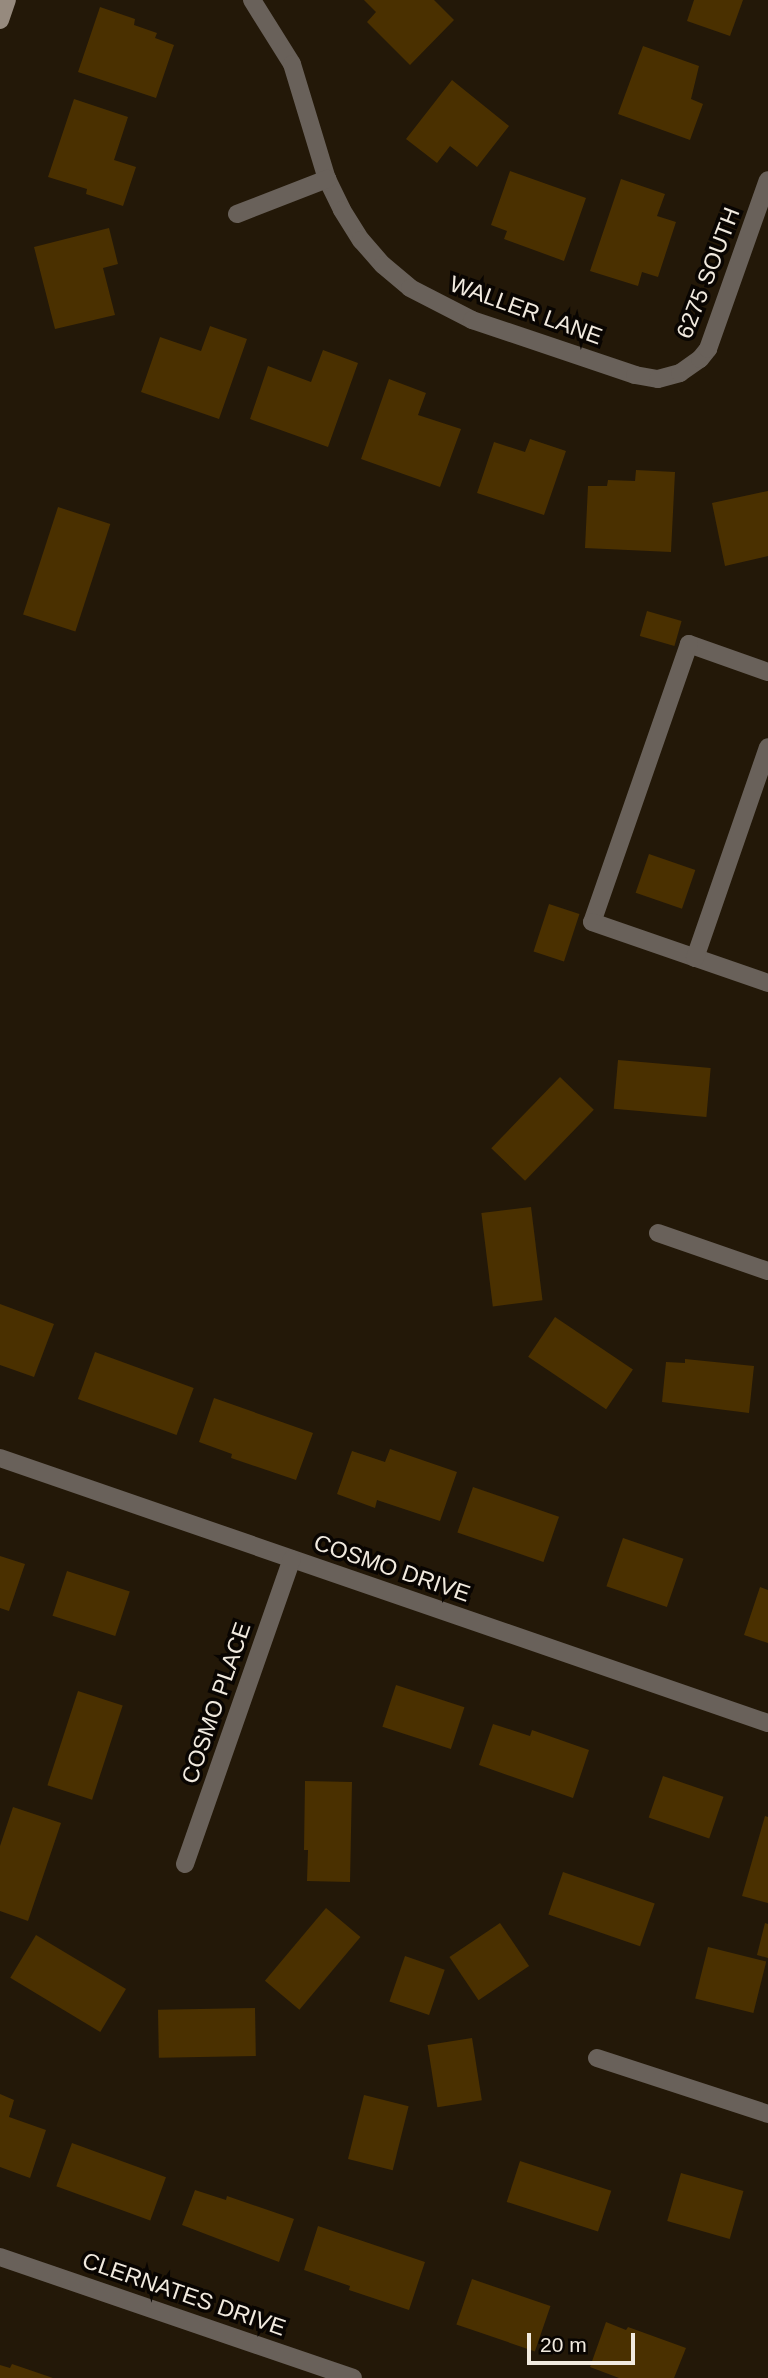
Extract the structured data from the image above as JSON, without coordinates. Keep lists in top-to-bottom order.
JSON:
{
  "streets": {
    "street": [
      "6275 SOUTH",
      "WALLER LANE",
      "COSMO DRIVE",
      "COSMO PLACE",
      "CLERNATES DRIVE"
    ]
  },
  "crossings": [
    ["6275 SOUTH", "WALLER LANE"],
    ["COSMO DRIVE", "COSMO PLACE"]
  ],
  "scale_bar": "20 m"
}
